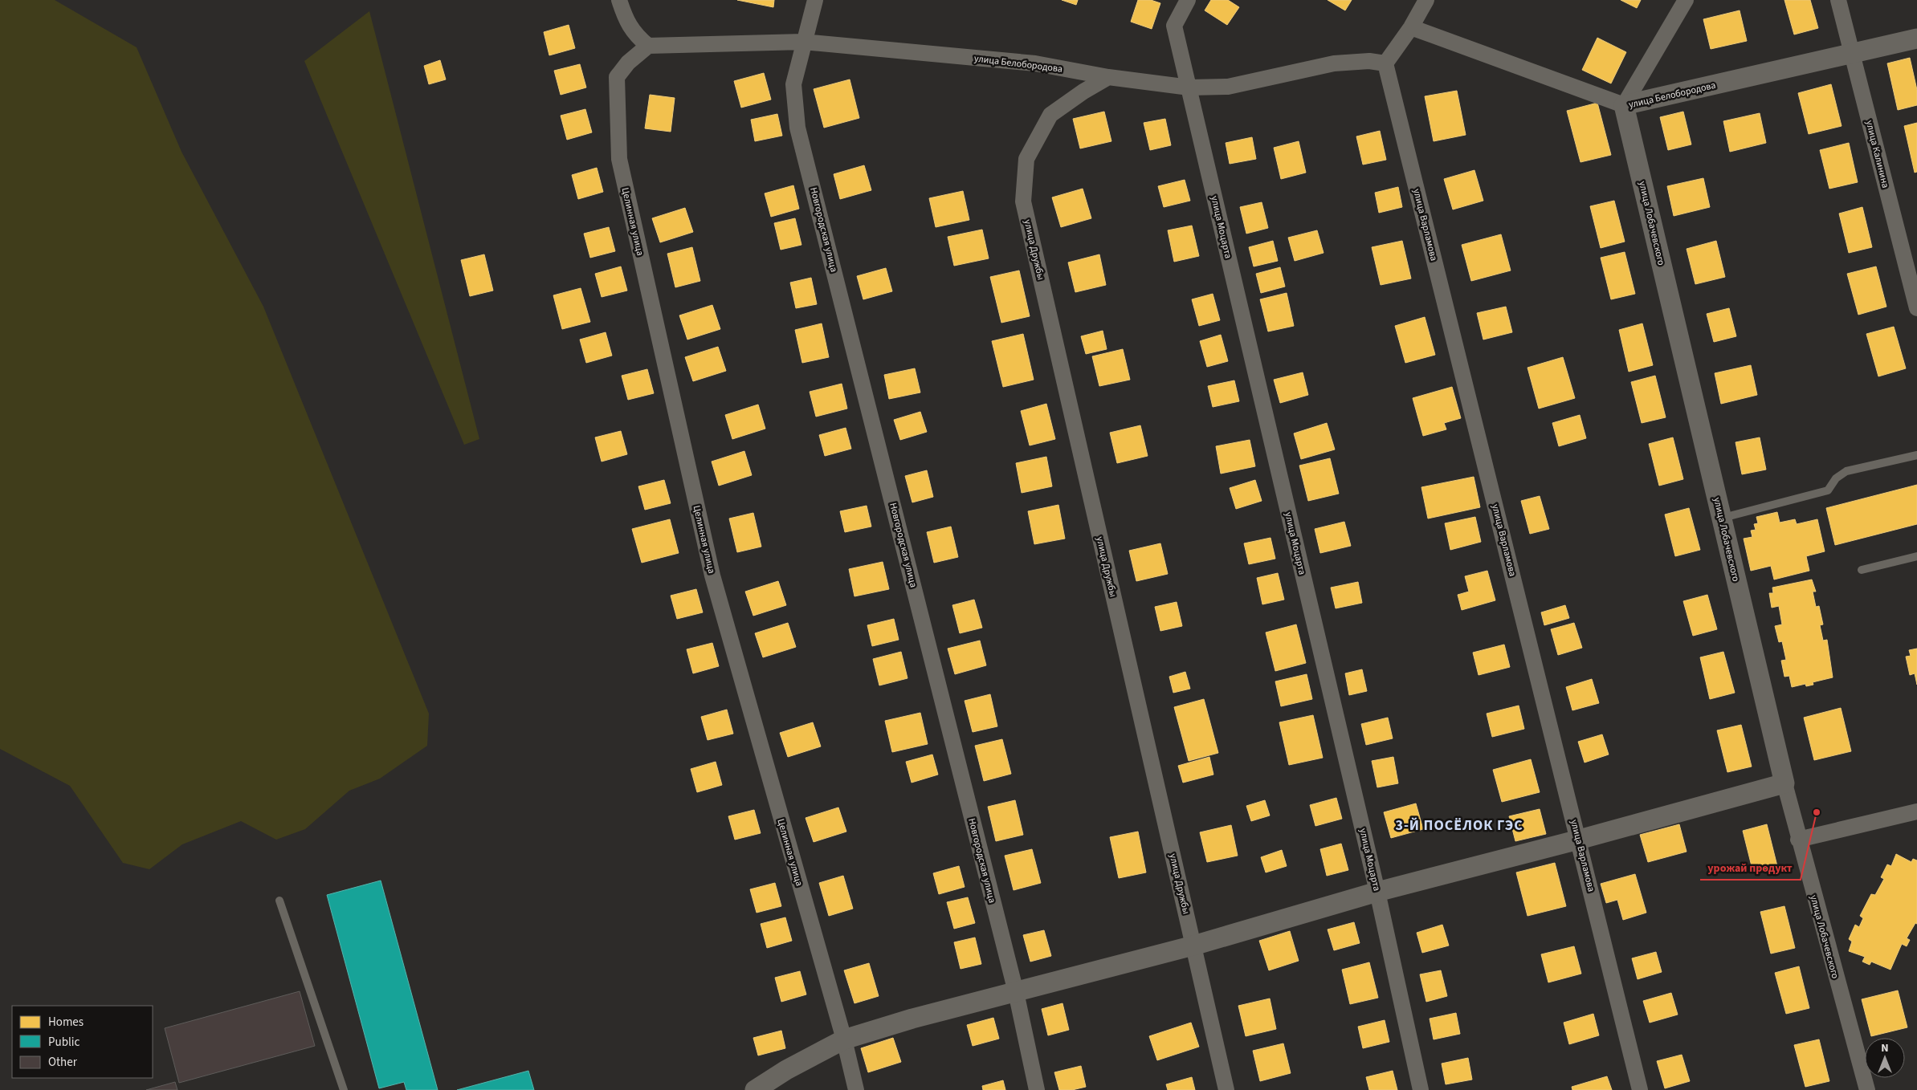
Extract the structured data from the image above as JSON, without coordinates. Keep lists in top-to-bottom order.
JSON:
{
  "streets": {
    "street": [
      "улица Белобородова",
      "улица Калинина",
      "Целинная улица",
      "улица Лобачевского",
      "улица Варламова",
      "улица Моцарта",
      "Новгородская улица",
      "улица Дружбы"
    ]
  },
  "crossings": [
    ["улица Белобородова", "улица Калинина"],
    ["улица Белобородова", "Целинная улица"],
    ["улица Белобородова", "улица Лобачевского"],
    ["улица Белобородова", "улица Варламова"],
    ["улица Белобородова", "улица Моцарта"],
    ["улица Белобородова", "Новгородская улица"],
    ["улица Белобородова", "улица Дружбы"]
  ],
  "districts": ["3-Й ПОСЁЛОК ГЭС"],
  "places": ["урожай продукт"],
  "legend": ["Homes", "Public", "Other"],
  "north": "top"
}
